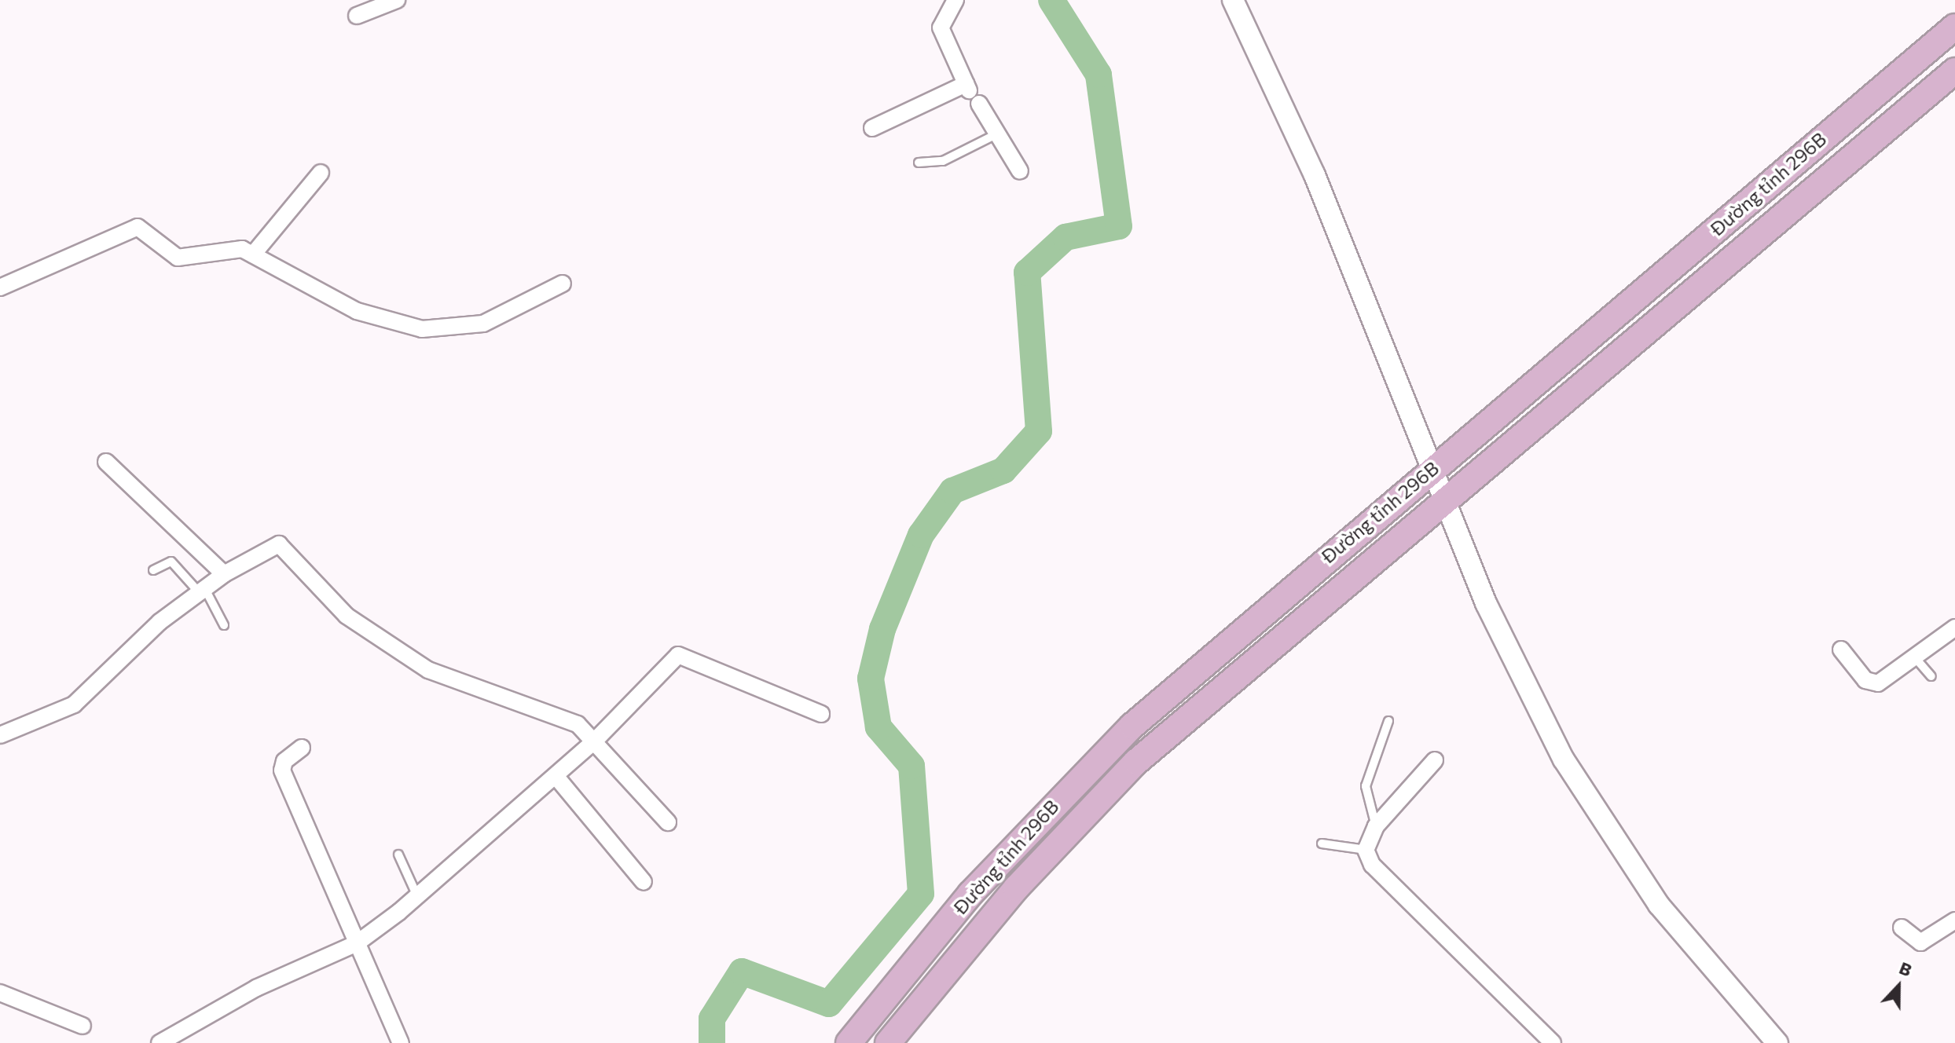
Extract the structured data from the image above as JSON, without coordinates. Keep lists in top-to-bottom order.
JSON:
{
  "streets": {
    "main road": ["Đường tỉnh 296B"]
  },
  "north": "top"
}
